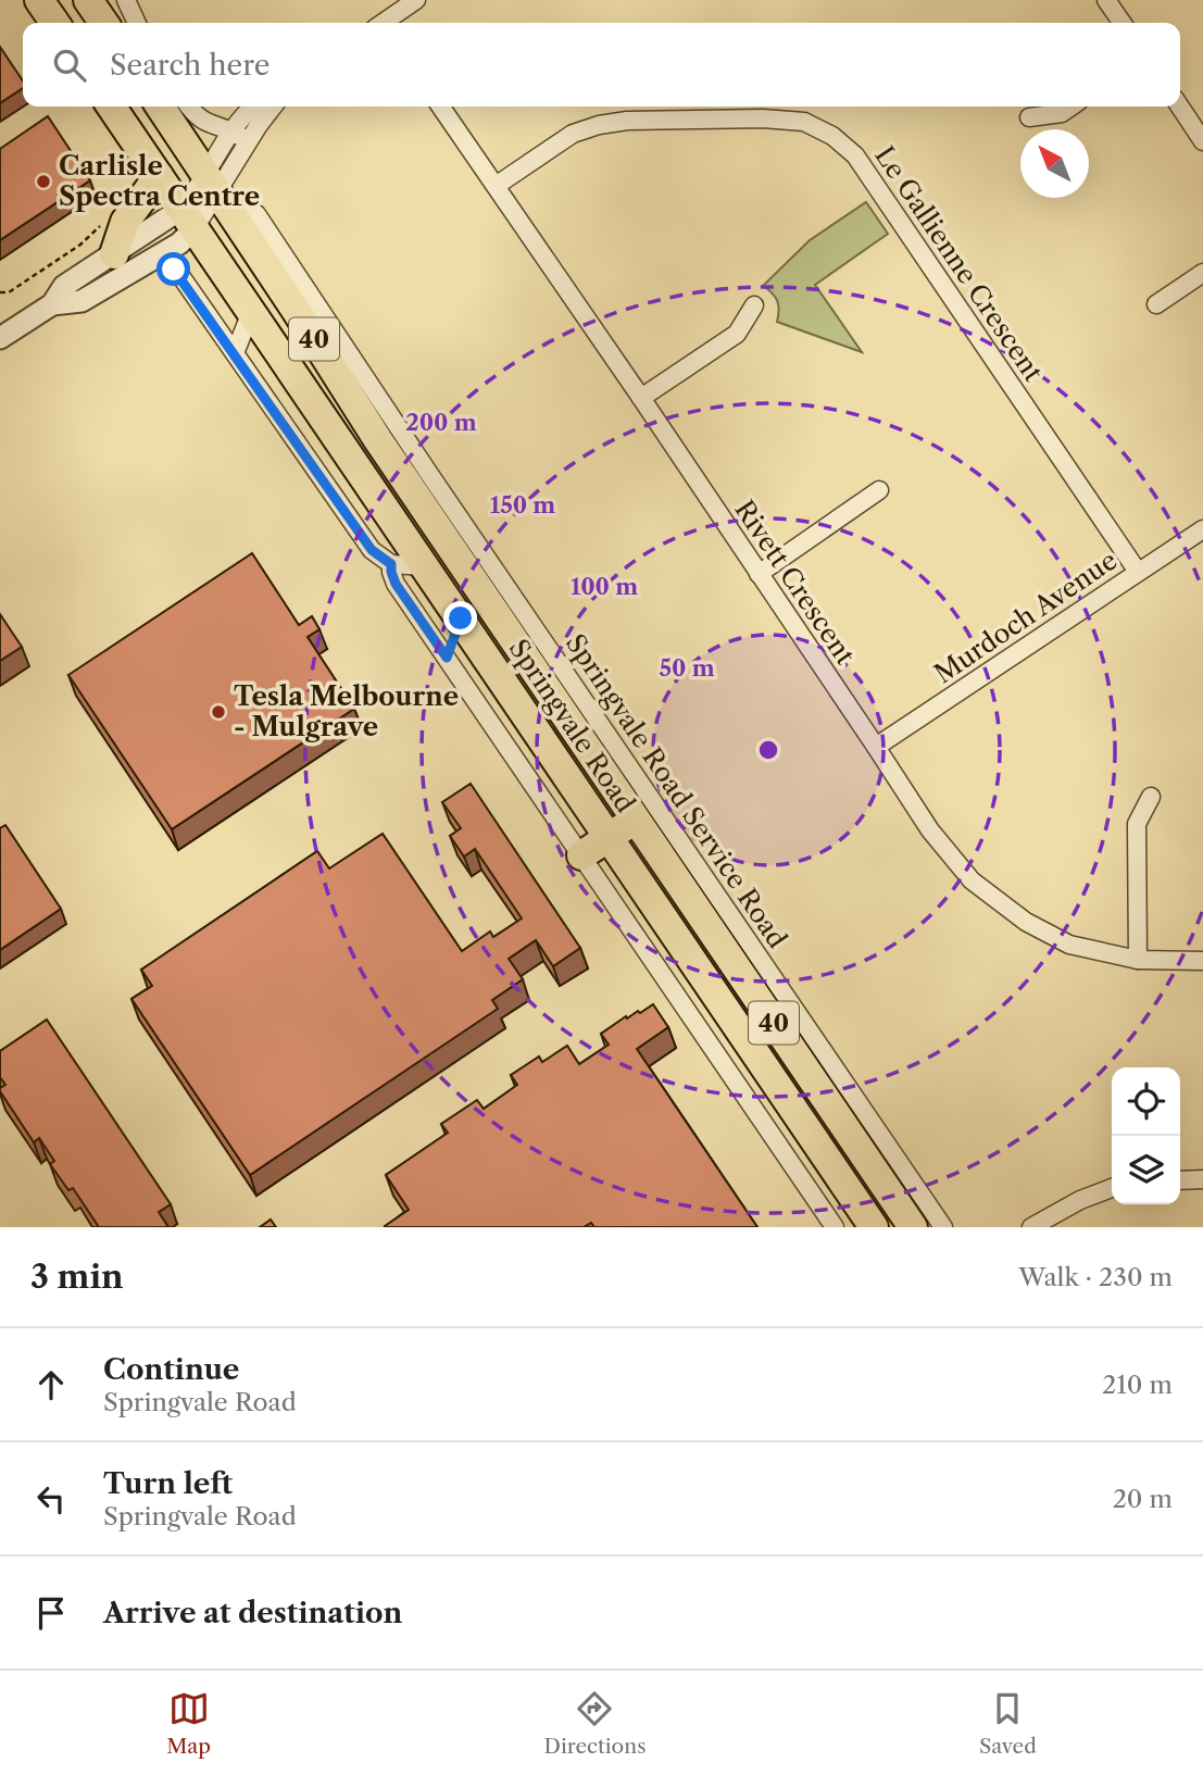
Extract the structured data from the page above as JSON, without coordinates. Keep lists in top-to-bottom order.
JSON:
{
  "streets": {
    "highway": ["40", "Springvale Road"],
    "street": [
      "Le Gallienne Crescent",
      "Rivett Crescent",
      "Murdoch Avenue",
      "Springvale Road Service Road"
    ]
  },
  "crossings": [
    ["Le Gallienne Crescent", "Rivett Crescent"],
    ["Le Gallienne Crescent", "Murdoch Avenue"],
    ["Rivett Crescent", "Murdoch Avenue"],
    ["Springvale Road", "Springvale Road Service Road"]
  ],
  "places": ["Carlisle Spectra Centre", "Tesla Melbourne - Mulgrave"],
  "north": "top left",
  "page": {
    "search": "Search here",
    "heading": ["3 min", "Walk · 230 m"],
    "list": [
      ["Continue", "Springvale Road", "210 m"],
      ["Turn left", "Springvale Road", "20 m"],
      "Arrive at destination"
    ],
    "nav": ["Map", "Directions", "Saved"]
  },
  "rings": [
    "200 m",
    "150 m",
    "100 m",
    "50 m"
  ]
}
